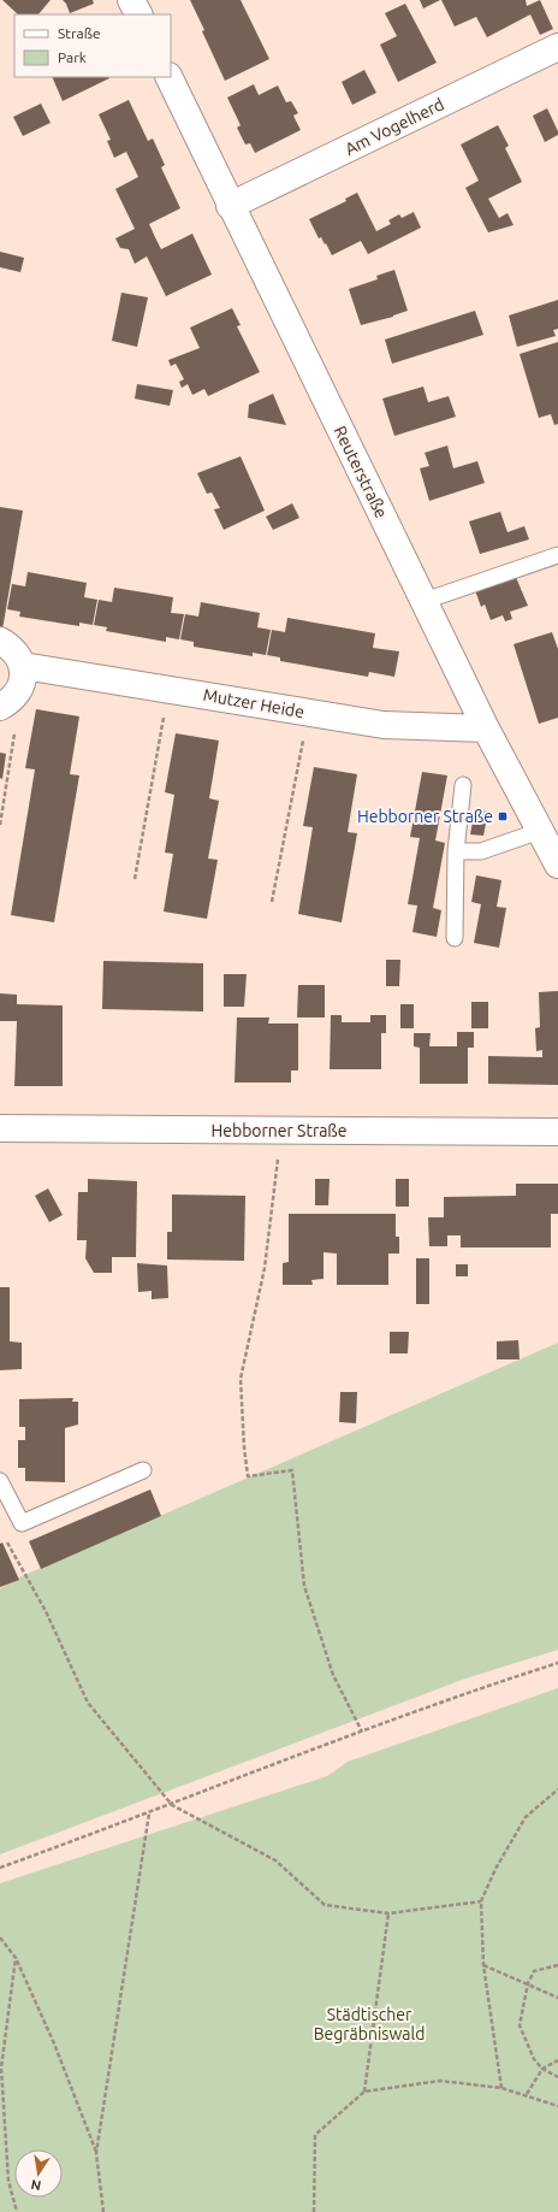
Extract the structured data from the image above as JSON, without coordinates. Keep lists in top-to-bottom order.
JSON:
{
  "streets": {
    "street": [
      "Am Vogelherd",
      "Reuterstraße",
      "Mutzer Heide",
      "Hebborner Straße"
    ]
  },
  "crossings": [
    ["Am Vogelherd", "Reuterstraße"],
    ["Reuterstraße", "Mutzer Heide"]
  ],
  "parks": ["Städtischer Begräbniswald"],
  "places": {
    "transit": ["Hebborner Straße"]
  },
  "legend": ["Straße", "Park"],
  "north": "bottom"
}
